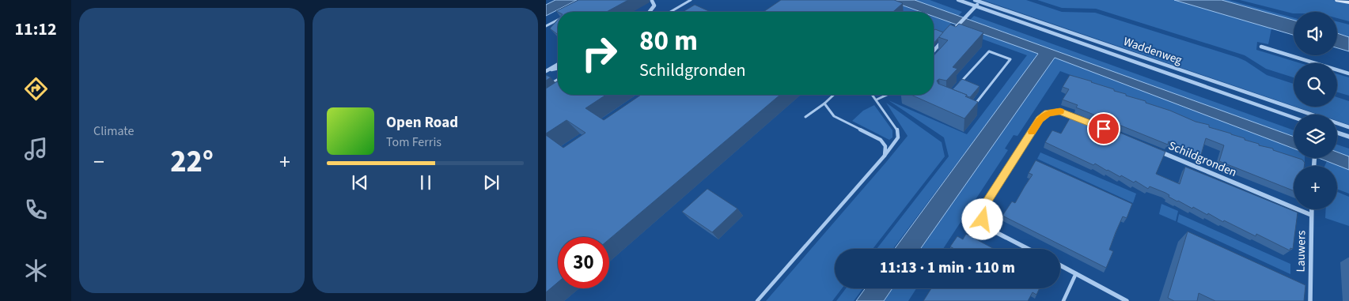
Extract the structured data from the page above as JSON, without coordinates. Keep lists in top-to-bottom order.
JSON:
{
  "streets": {
    "street": ["Waddenweg", "Schildgronden", "Lauwers"]
  },
  "crossings": [
    ["Schildgronden", "Lauwers"]
  ],
  "page": {
    "tabs": "11:12",
    "tile": "Climate",
    "map_buttons": "+",
    "turn": ["80 m", "Schildgronden"],
    "song": ["Open Road", "Tom Ferris"],
    "heat": ["−", "22°", "+"],
    "limit": "30",
    "trip": "11:13 · 1 min · 110 m"
  }
}
